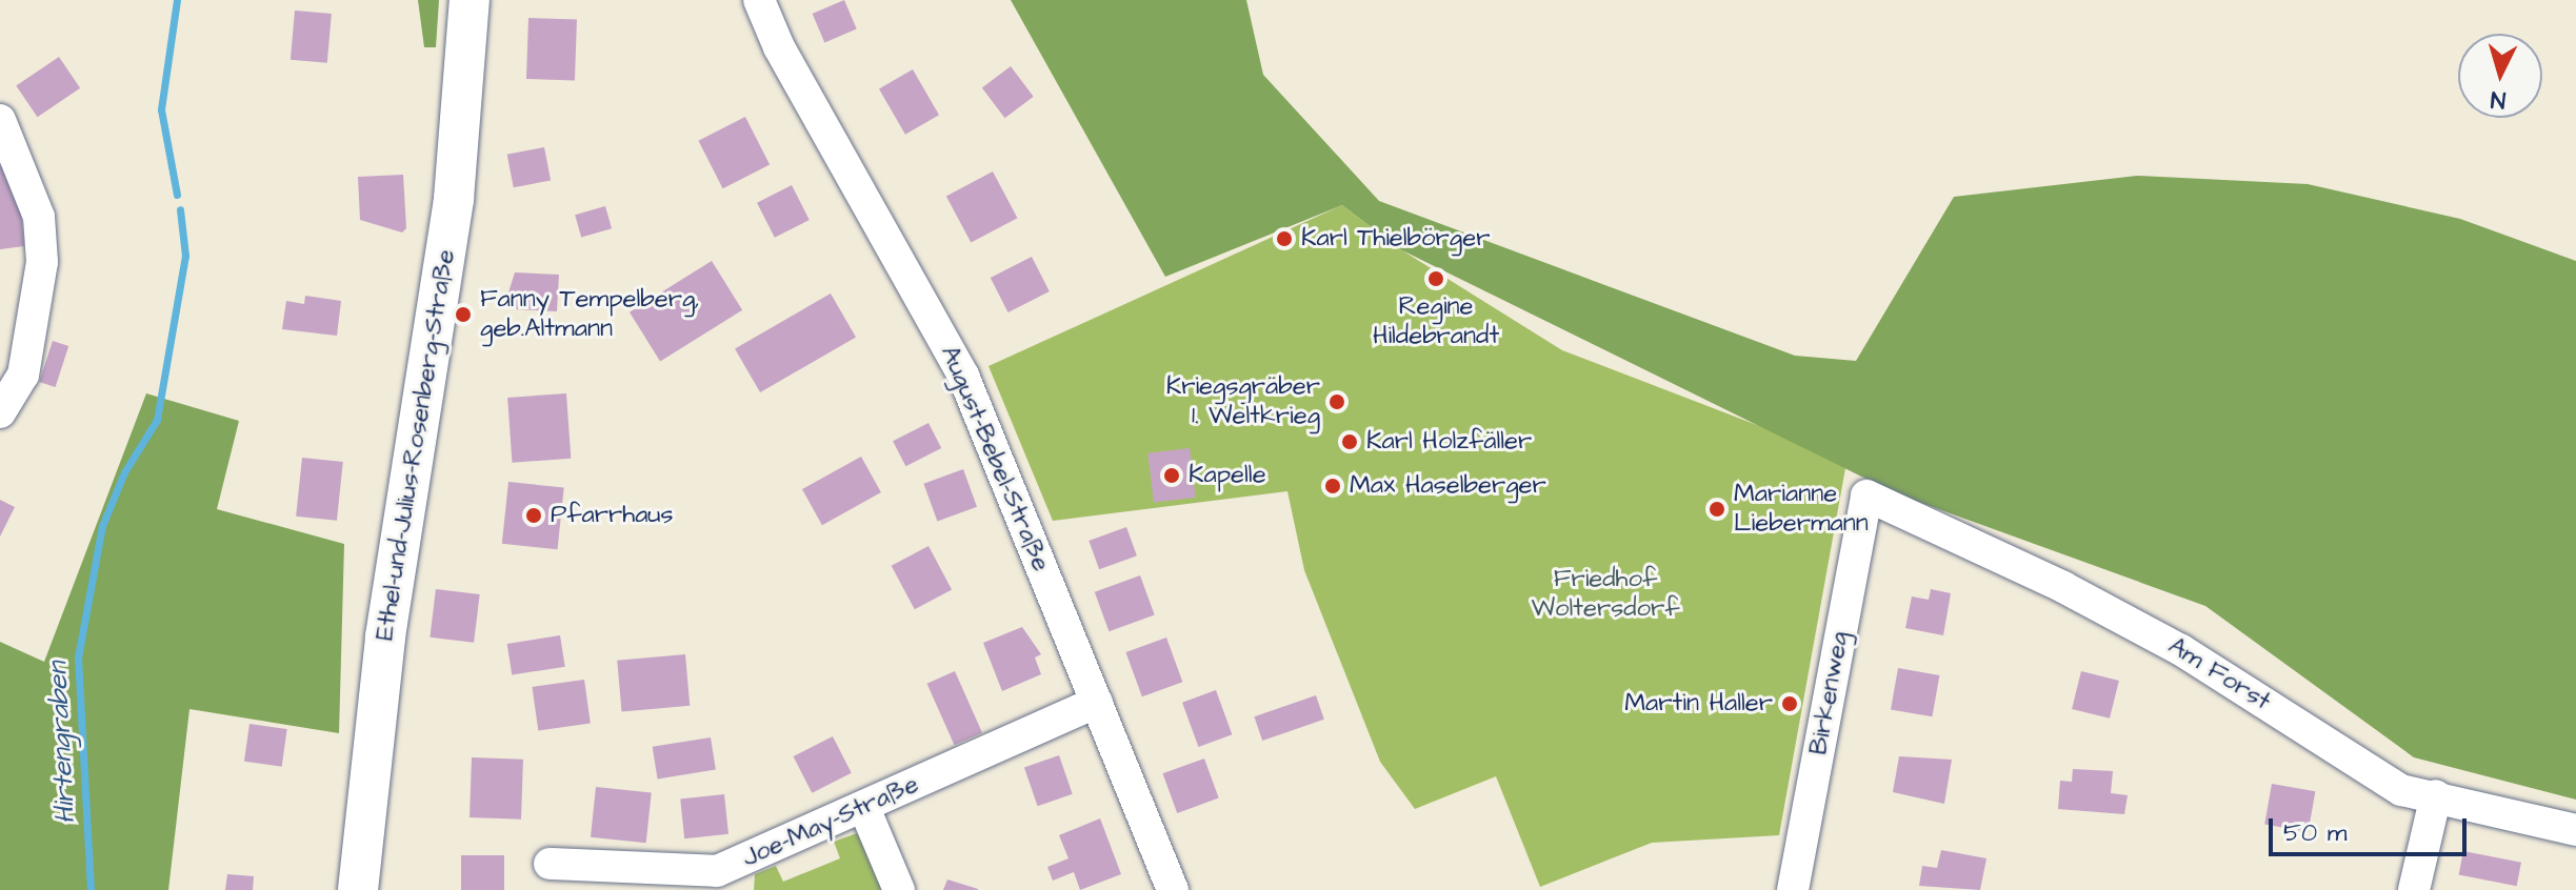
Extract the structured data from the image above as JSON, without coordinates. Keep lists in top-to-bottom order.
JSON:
{
  "streets": {
    "main road": ["Ethel-und-Julius-Rosenberg-Straße"],
    "street": [
      "August-Bebel-Straße",
      "Am Forst",
      "Birkenweg",
      "Joe-May-Straße"
    ]
  },
  "crossings": [
    ["August-Bebel-Straße", "Joe-May-Straße"],
    ["Am Forst", "Birkenweg"]
  ],
  "water": ["Hirtengraben"],
  "parks": ["Friedhof Woltersdorf"],
  "places": [
    "Karl Thielbörger",
    "Regine Hildebrandt",
    "Fanny Tempelberg, geb.Altmann",
    "Kriegsgräber 1. Weltkrieg",
    "Karl Holzfäller",
    "Kapelle",
    "Max Haselberger",
    "Marianne Liebermann",
    "Pfarrhaus",
    "Martin Haller"
  ],
  "scale_bar": "50 m",
  "north": "bottom"
}
